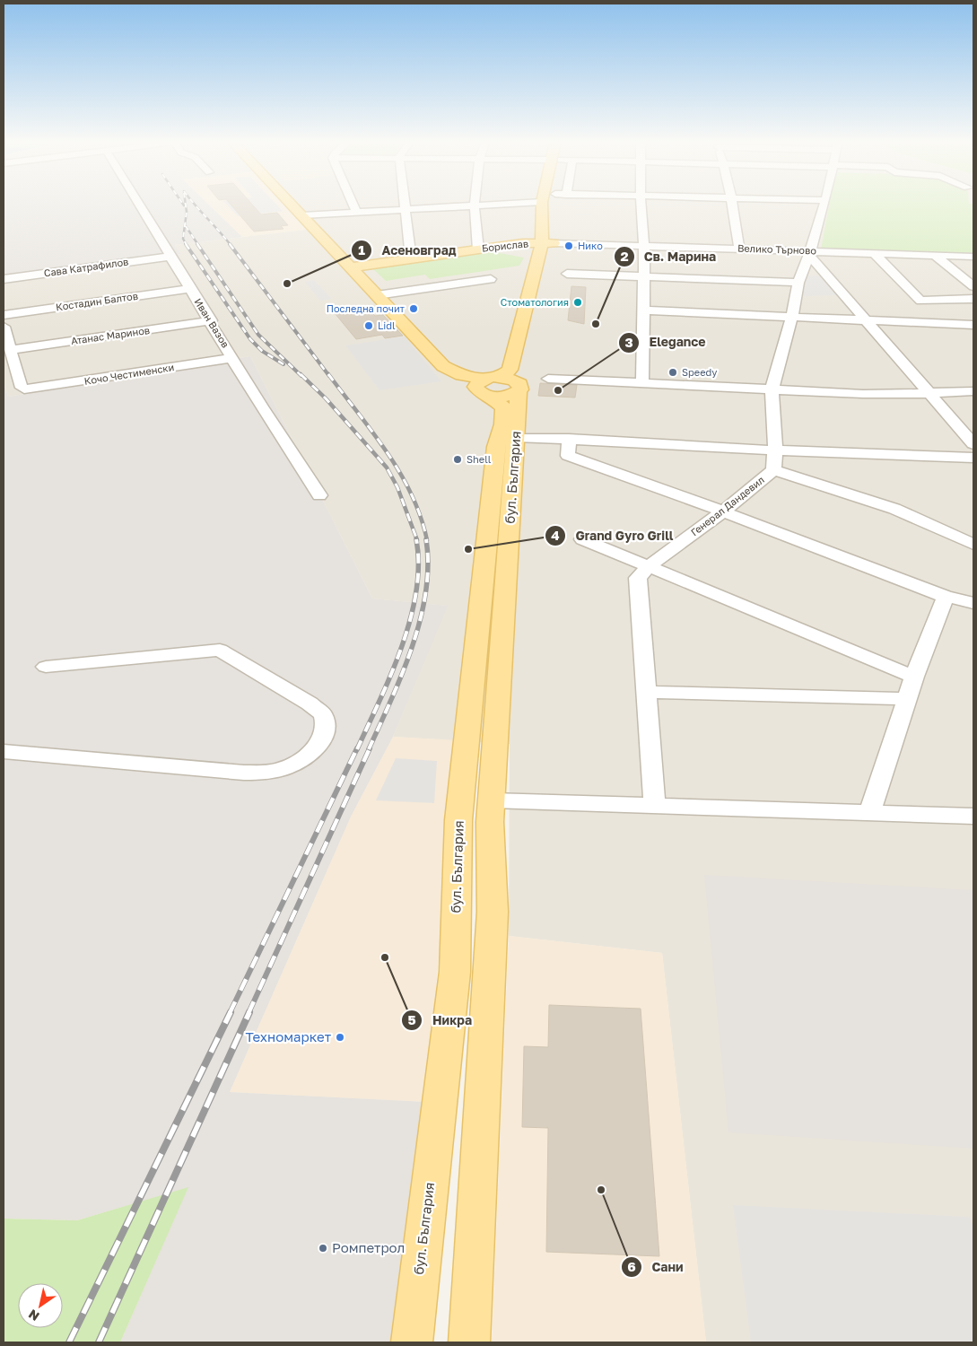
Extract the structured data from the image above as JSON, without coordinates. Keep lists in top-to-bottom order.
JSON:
{
  "streets": {
    "main road": ["Борислав", "бул. България"],
    "street": [
      "Велико Търново",
      "Сава Катрафилов",
      "Костадин Балтов",
      "Иван Вазов",
      "Атанас Маринов",
      "Кочо Честименски",
      "Генерал Дандевил"
    ]
  },
  "crossings": [
    ["Борислав", "Велико Търново"],
    ["Велико Търново", "Генерал Дандевил"],
    ["Сава Катрафилов", "Иван Вазов"],
    ["Костадин Балтов", "Иван Вазов"],
    ["Иван Вазов", "Атанас Маринов"],
    ["Иван Вазов", "Кочо Честименски"],
    ["Атанас Маринов", "Кочо Честименски"]
  ],
  "places": [
    "Нико",
    "Асеновград",
    "Стоматология",
    "Последна почит",
    "Св. Марина",
    "Lidl",
    "Speedy",
    "Elegance",
    "Shell",
    "Grand Gyro Grill",
    "Никра",
    "Техномаркет",
    "Сани",
    "Ромпетрол"
  ],
  "north": "bottom left"
}
